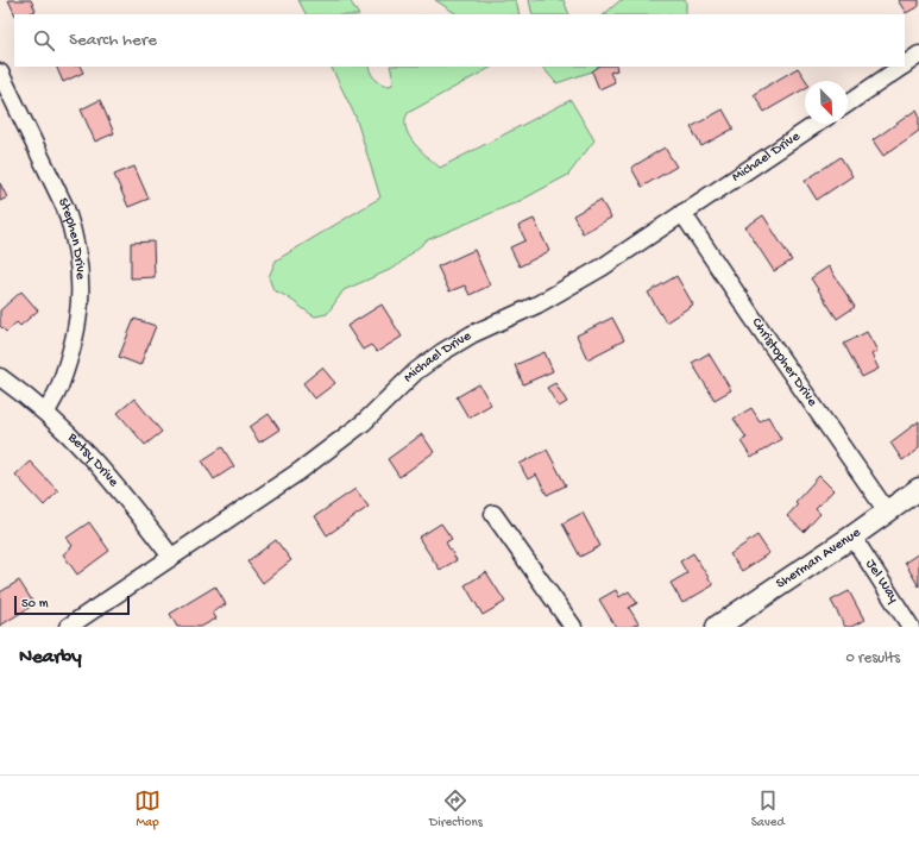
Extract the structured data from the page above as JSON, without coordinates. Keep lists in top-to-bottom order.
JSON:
{
  "streets": {
    "street": [
      "Michael Drive",
      "Stephen Drive",
      "Christopher Drive",
      "Betsy Drive",
      "Sherman Avenue",
      "Jel Way"
    ]
  },
  "crossings": [
    ["Michael Drive", "Christopher Drive"],
    ["Michael Drive", "Betsy Drive"],
    ["Stephen Drive", "Betsy Drive"],
    ["Christopher Drive", "Sherman Avenue"],
    ["Sherman Avenue", "Jel Way"]
  ],
  "scale_bar": "50 m",
  "north": "bottom right",
  "page": {
    "search": "Search here",
    "scale": "50 m",
    "heading": ["Nearby", "0 results"],
    "nav": ["Map", "Directions", "Saved"]
  }
}
